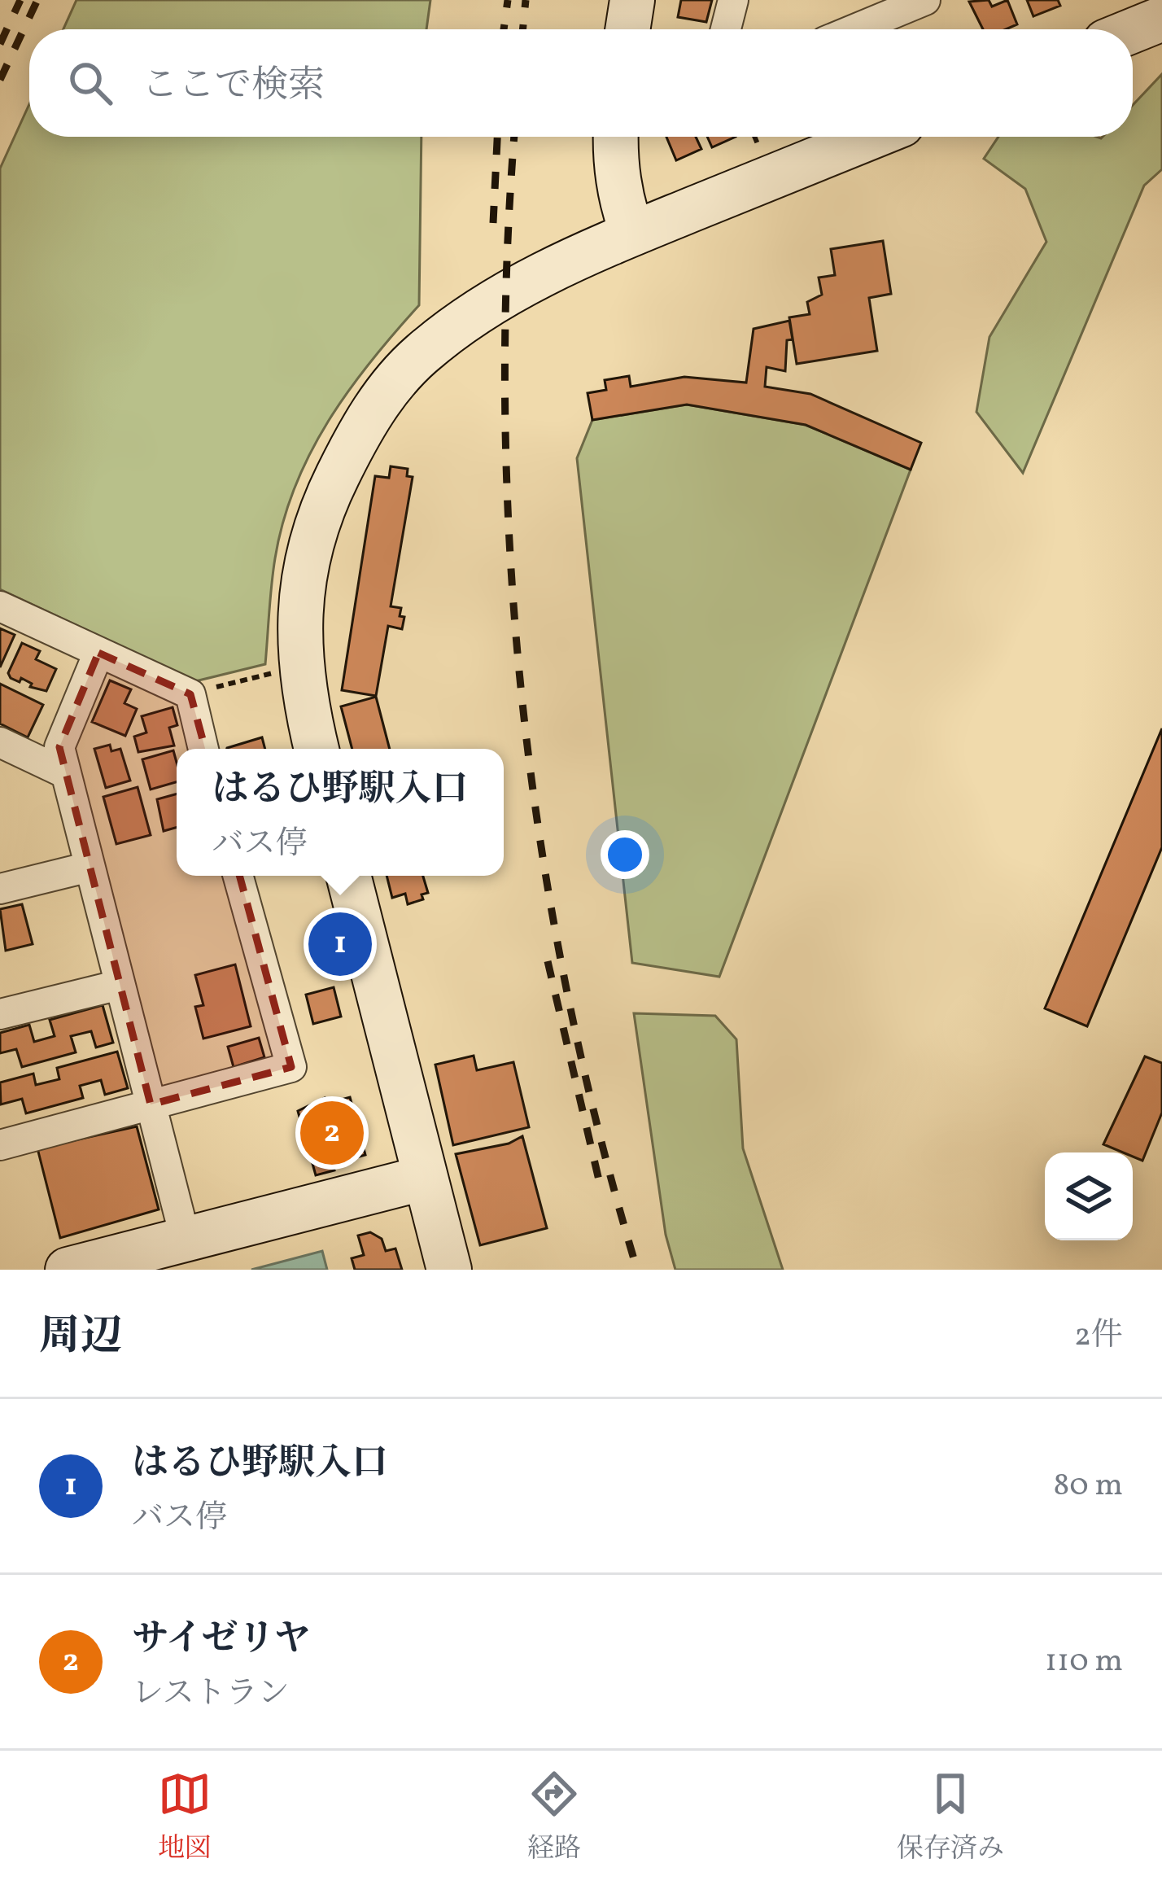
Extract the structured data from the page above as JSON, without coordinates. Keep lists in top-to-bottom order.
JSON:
{
  "page": {
    "search": "ここで検索",
    "popup": ["はるひ野駅入口", "バス停"],
    "pins": ["1", "2"],
    "heading": ["周辺", "2件"],
    "list": [
      {
        "mark": "1",
        "name": "はるひ野駅入口",
        "note": "バス停",
        "value": "80 m"
      },
      {
        "mark": "2",
        "name": "サイゼリヤ",
        "note": "レストラン",
        "value": "110 m"
      }
    ],
    "nav": ["地図", "経路", "保存済み"]
  }
}
